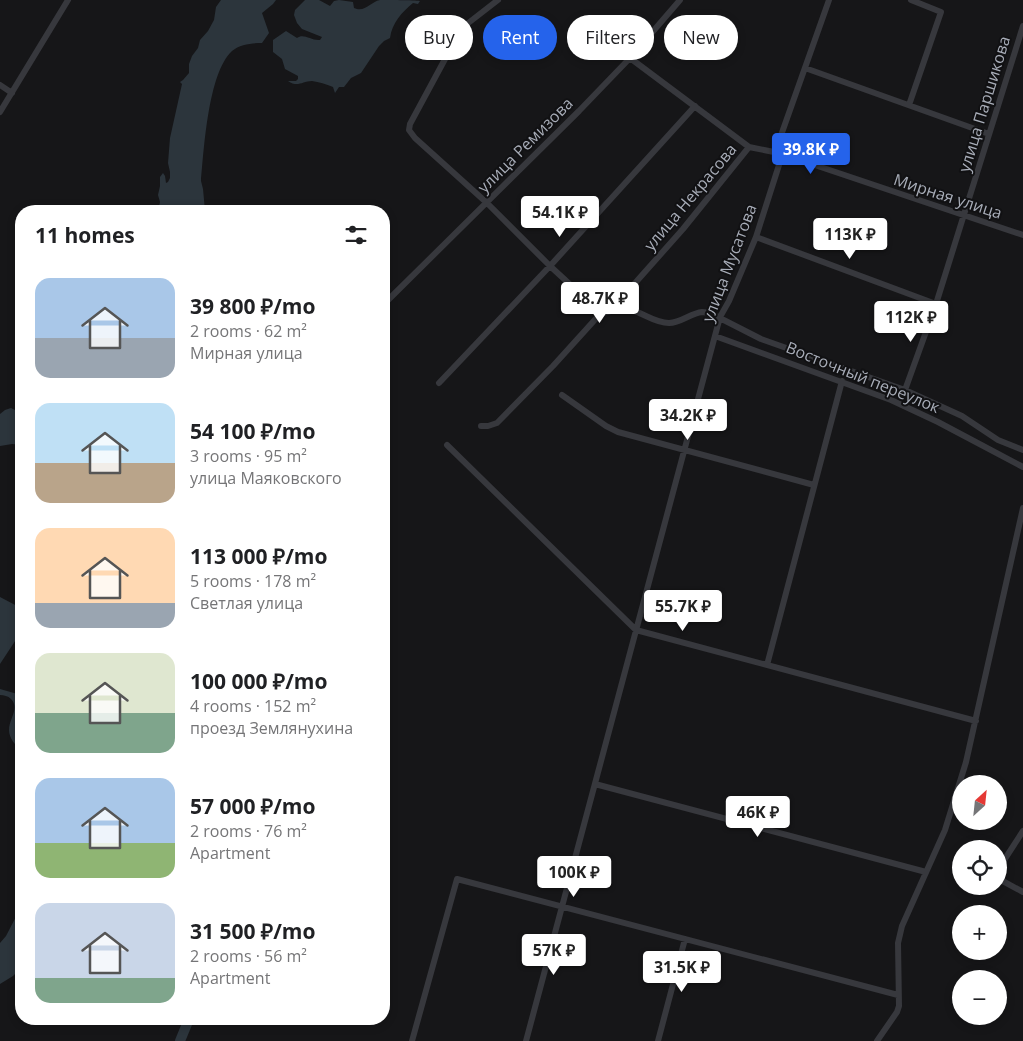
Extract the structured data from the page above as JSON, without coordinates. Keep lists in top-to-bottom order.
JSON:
{
  "streets": {
    "street": [
      "улица Паршикова",
      "улица Ремизова",
      "Мирная улица",
      "улица Некрасова",
      "улица Мусатова",
      "Восточный переулок"
    ]
  },
  "crossings": [
    ["улица Паршикова", "Мирная улица"],
    ["улица Паршикова", "Восточный переулок"],
    ["Мирная улица", "улица Некрасова"],
    ["Мирная улица", "улица Мусатова"],
    ["улица Некрасова", "Восточный переулок"],
    ["улица Мусатова", "Восточный переулок"]
  ],
  "north": "top right",
  "page": {
    "chip": [
      "Buy",
      "Rent",
      "Filters",
      "New"
    ],
    "price": [
      "39.8K ₽",
      "54.1K ₽",
      "113K ₽",
      "48.7K ₽",
      "112K ₽",
      "34.2K ₽",
      "55.7K ₽",
      "46K ₽",
      "100K ₽",
      "57K ₽",
      "31.5K ₽"
    ],
    "heading": "11 homes",
    "list": [
      {
        "name": "39 800 ₽/mo",
        "note": "2 rooms · 62 m² · Мирная улица"
      },
      {
        "name": "54 100 ₽/mo",
        "note": "3 rooms · 95 m² · улица Маяковского"
      },
      {
        "name": "113 000 ₽/mo",
        "note": "5 rooms · 178 m² · Светлая улица"
      },
      {
        "name": "100 000 ₽/mo",
        "note": "4 rooms · 152 m² · проезд Землянухина"
      },
      {
        "name": "57 000 ₽/mo",
        "note": "2 rooms · 76 m² · Apartment"
      },
      {
        "name": "31 500 ₽/mo",
        "note": "2 rooms · 56 m² · Apartment"
      }
    ],
    "map_buttons": ["+", "−"]
  }
}
